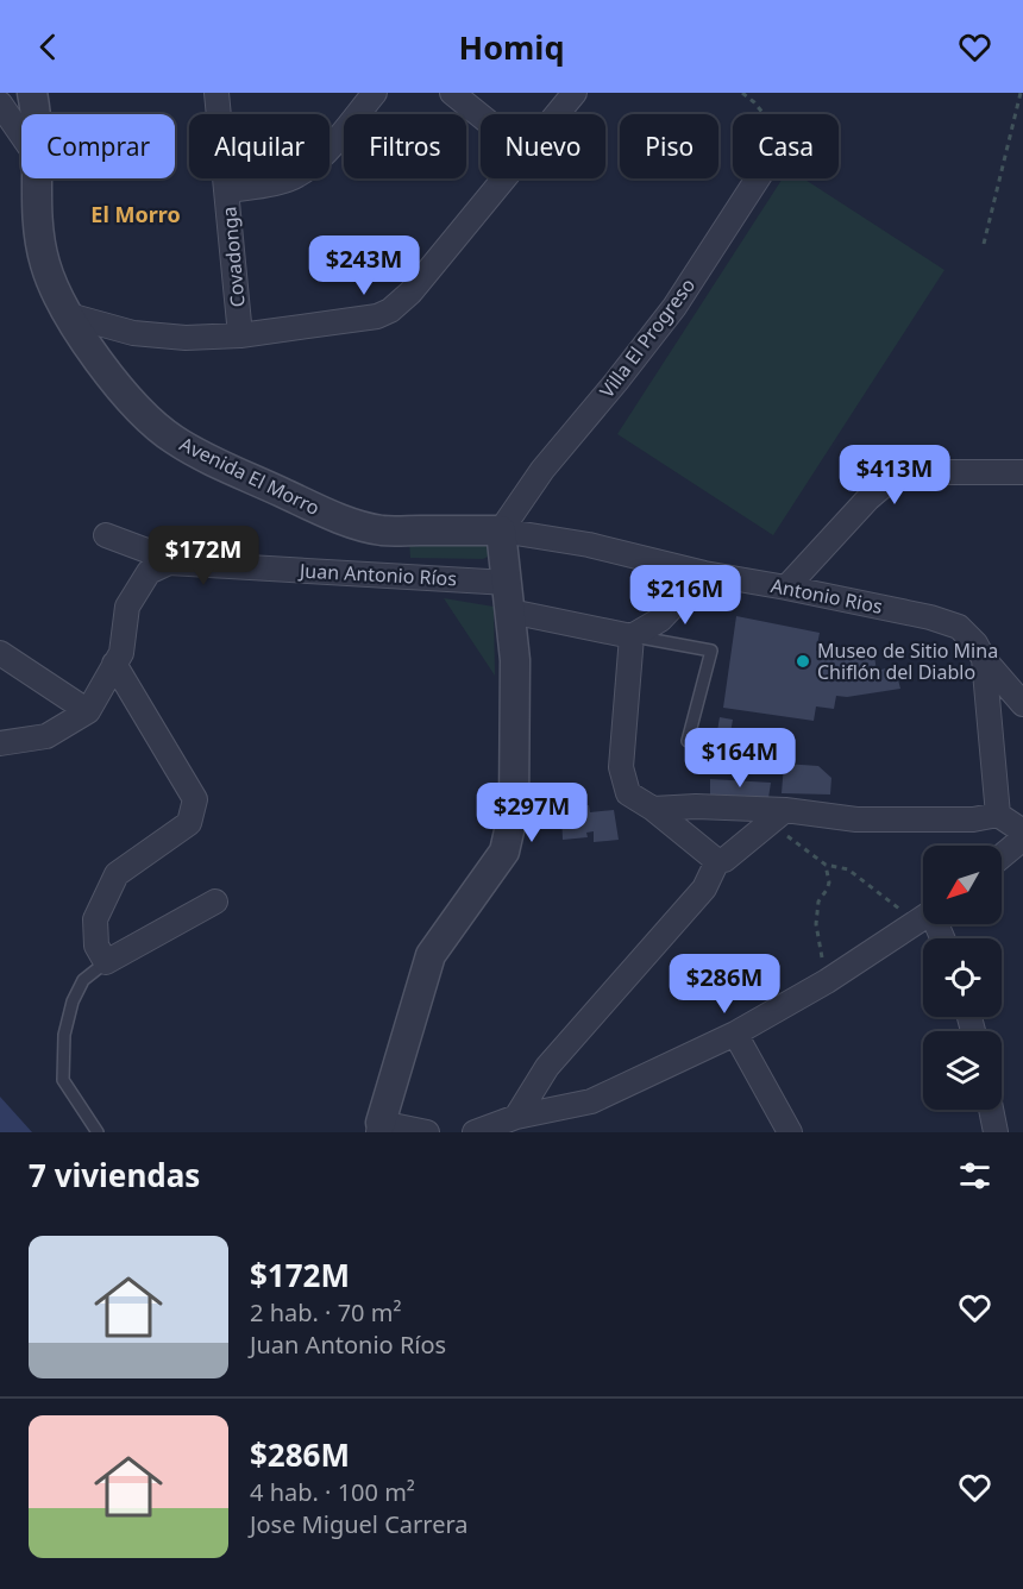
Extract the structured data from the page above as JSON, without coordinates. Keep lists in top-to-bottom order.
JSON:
{
  "streets": {
    "street": [
      "Covadonga",
      "Villa El Progreso",
      "Avenida El Morro",
      "Juan Antonio Ríos",
      "Antonio Rios"
    ]
  },
  "crossings": [
    ["Villa El Progreso", "Avenida El Morro"],
    ["Villa El Progreso", "Antonio Rios"],
    ["Avenida El Morro", "Antonio Rios"]
  ],
  "districts": ["El Morro"],
  "places": ["Museo de Sitio Mina Chiflón del Diablo"],
  "north": "bottom left",
  "page": {
    "header": "Homiq",
    "chip": [
      "Comprar",
      "Alquilar",
      "Filtros",
      "Nuevo",
      "Piso",
      "Casa"
    ],
    "price": [
      "$243M",
      "$413M",
      "$172M",
      "$216M",
      "$164M",
      "$297M",
      "$286M"
    ],
    "heading": "7 viviendas",
    "list": [
      {
        "name": "$172M",
        "note": "2 hab. · 70 m² · Juan Antonio Ríos"
      },
      {
        "name": "$286M",
        "note": "4 hab. · 100 m² · Jose Miguel Carrera"
      }
    ]
  }
}
